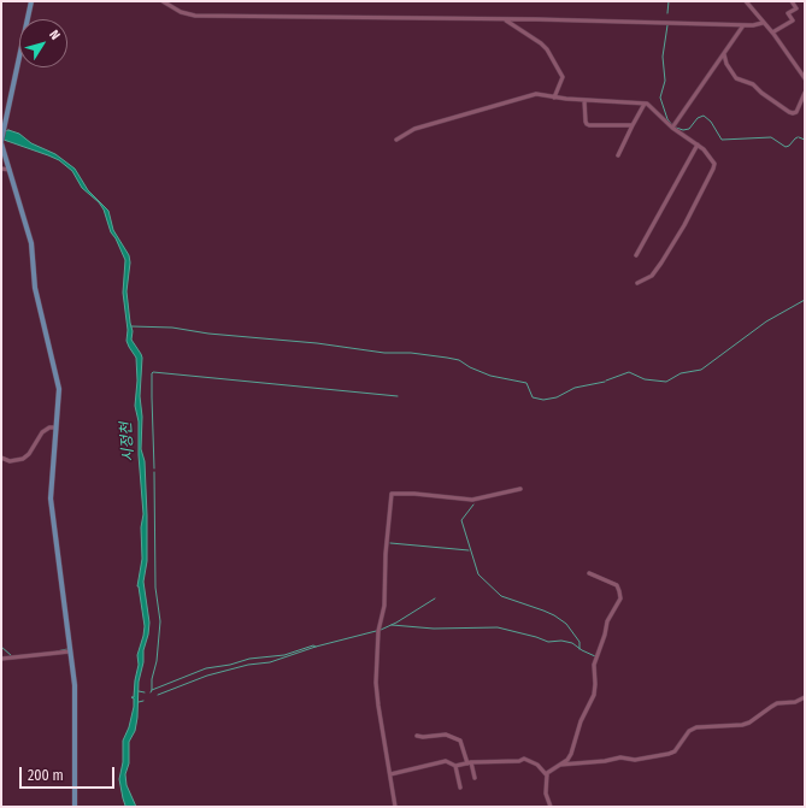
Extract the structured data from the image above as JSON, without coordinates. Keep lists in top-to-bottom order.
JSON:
{
  "water": ["시정천"],
  "scale_bar": "200 m",
  "north": "top right"
}
